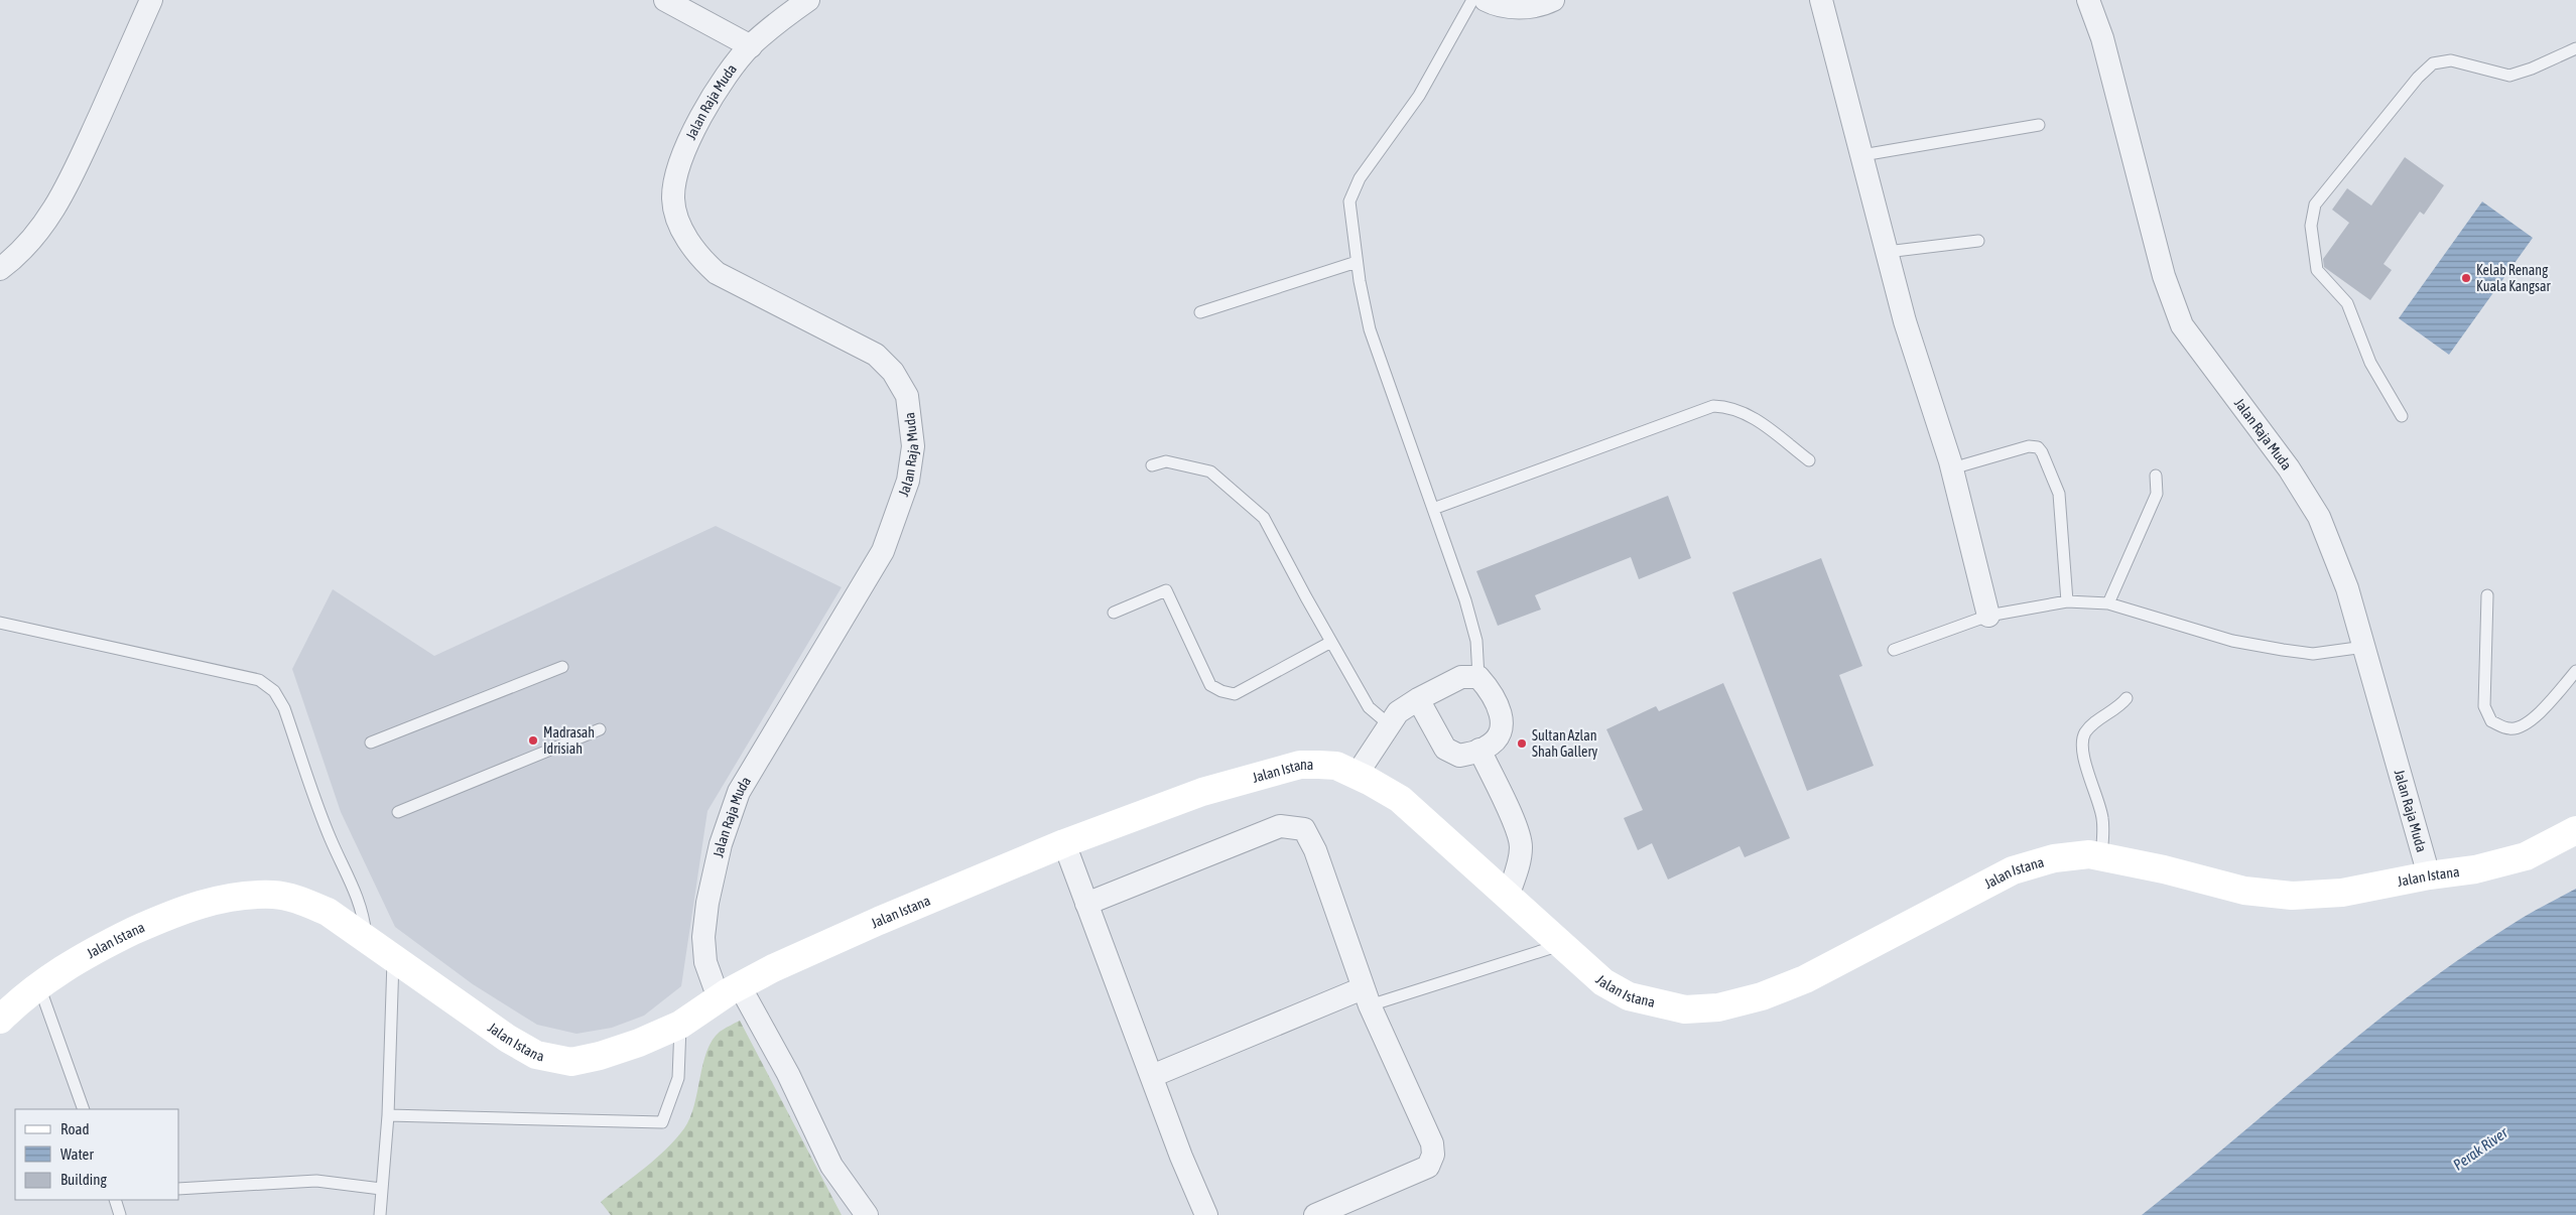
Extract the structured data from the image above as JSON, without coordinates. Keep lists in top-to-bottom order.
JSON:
{
  "streets": {
    "street": ["Jalan Raja Muda", "Jalan Istana"]
  },
  "crossings": [
    ["Jalan Raja Muda", "Jalan Istana"]
  ],
  "water": ["Perak River"],
  "places": ["Kelab Renang Kuala Kangsar", "Madrasah Idrisiah", "Sultan Azlan Shah Gallery"],
  "legend": ["Road", "Water", "Building"]
}
